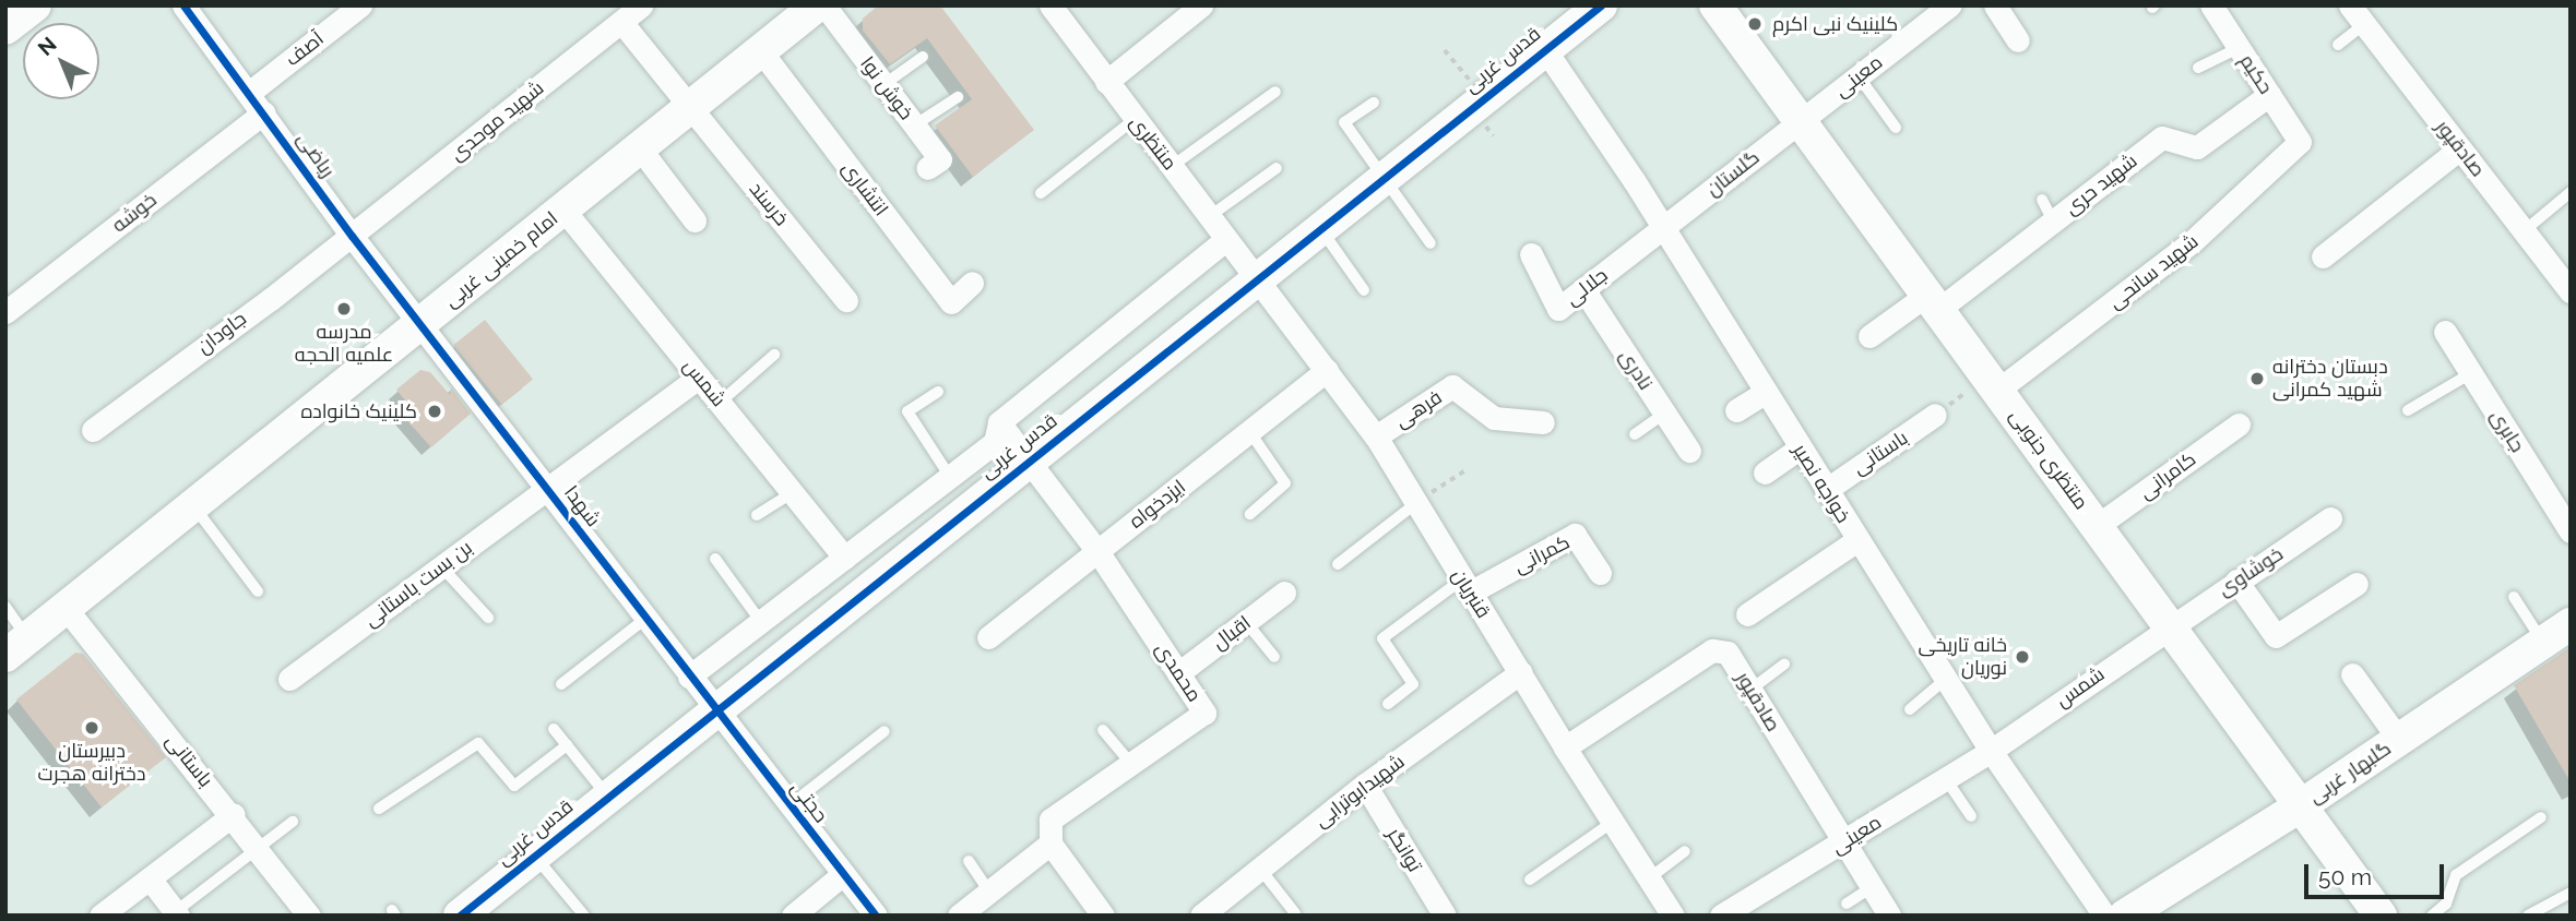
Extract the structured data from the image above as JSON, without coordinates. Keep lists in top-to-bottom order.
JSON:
{
  "streets": {
    "main road": [
      "قدس غربی",
      "امام خمینی غربی",
      "منتظری جنوبی",
      "گلبهار غربی"
    ],
    "street": [
      "آصف",
      "حکیم",
      "معینی",
      "خوش نوا",
      "شهید موحدی",
      "منتظری",
      "صادقپور",
      "ریاضی",
      "گلستان",
      "شهید حری",
      "انتشاری",
      "خرسند",
      "خوشه",
      "شهید سانحی",
      "جلالی",
      "جاودان",
      "نادری",
      "شمس",
      "فرهی",
      "جابری",
      "باستانی",
      "کامرانی",
      "خواجه نصیر",
      "ایزدخواه",
      "شهدا",
      "کمرانی",
      "خوشاوی",
      "بن بست باستانی",
      "قنبریان",
      "اقبال",
      "محمدی",
      "شهیدابوترابی",
      "حجتی",
      "توانگر"
    ]
  },
  "crossings": [
    ["آصف", "ریاضی"],
    ["قدس غربی", "منتظری"],
    ["قدس غربی", "خواجه نصیر"],
    ["قدس غربی", "شهدا"],
    ["قدس غربی", "قنبریان"],
    ["قدس غربی", "محمدی"],
    ["قدس غربی", "حجتی"],
    ["حکیم", "شهید حری"],
    ["حکیم", "شهید سانحی"],
    ["معینی", "صادقپور"],
    ["معینی", "گلستان"],
    ["معینی", "شمس"],
    ["معینی", "منتظری جنوبی"],
    ["معینی", "خواجه نصیر"],
    ["شهید موحدی", "ریاضی"],
    ["شهید موحدی", "خرسند"],
    ["شهید موحدی", "جاودان"],
    ["منتظری", "قنبریان"],
    ["صادقپور", "قنبریان"],
    ["ریاضی", "خوشه"],
    ["ریاضی", "امام خمینی غربی"],
    ["ریاضی", "جاودان"],
    ["ریاضی", "شهدا"],
    ["گلستان", "جلالی"],
    ["گلستان", "منتظری جنوبی"],
    ["گلستان", "خواجه نصیر"],
    ["شهید حری", "منتظری جنوبی"],
    ["انتشاری", "امام خمینی غربی"],
    ["خرسند", "امام خمینی غربی"],
    ["امام خمینی غربی", "شمس"],
    ["امام خمینی غربی", "باستانی"],
    ["امام خمینی غربی", "شهدا"],
    ["شهید سانحی", "منتظری جنوبی"],
    ["جلالی", "نادری"],
    ["جلالی", "خواجه نصیر"],
    ["شمس", "منتظری جنوبی"],
    ["شمس", "خواجه نصیر"],
    ["شمس", "شهدا"],
    ["شمس", "خوشاوی"],
    ["فرهی", "قنبریان"],
    ["باستانی", "خواجه نصیر"],
    ["منتظری جنوبی", "کامرانی"],
    ["منتظری جنوبی", "خوشاوی"],
    ["منتظری جنوبی", "گلبهار غربی"],
    ["ایزدخواه", "قنبریان"],
    ["ایزدخواه", "محمدی"],
    ["شهدا", "بن بست باستانی"],
    ["شهدا", "حجتی"],
    ["کمرانی", "قنبریان"],
    ["قنبریان", "شهیدابوترابی"],
    ["اقبال", "محمدی"],
    ["شهیدابوترابی", "توانگر"]
  ],
  "places": [
    "کلینیک نبی اکرم",
    "مدرسه علمیه الحجه",
    "دبستان دخترانه شهید کمرانی",
    "کلینیک خانواده",
    "خانه تاریخی نوریان",
    "دبیرستان دخترانه هجرت"
  ],
  "scale_bar": "50 m",
  "north": "top left"
}
